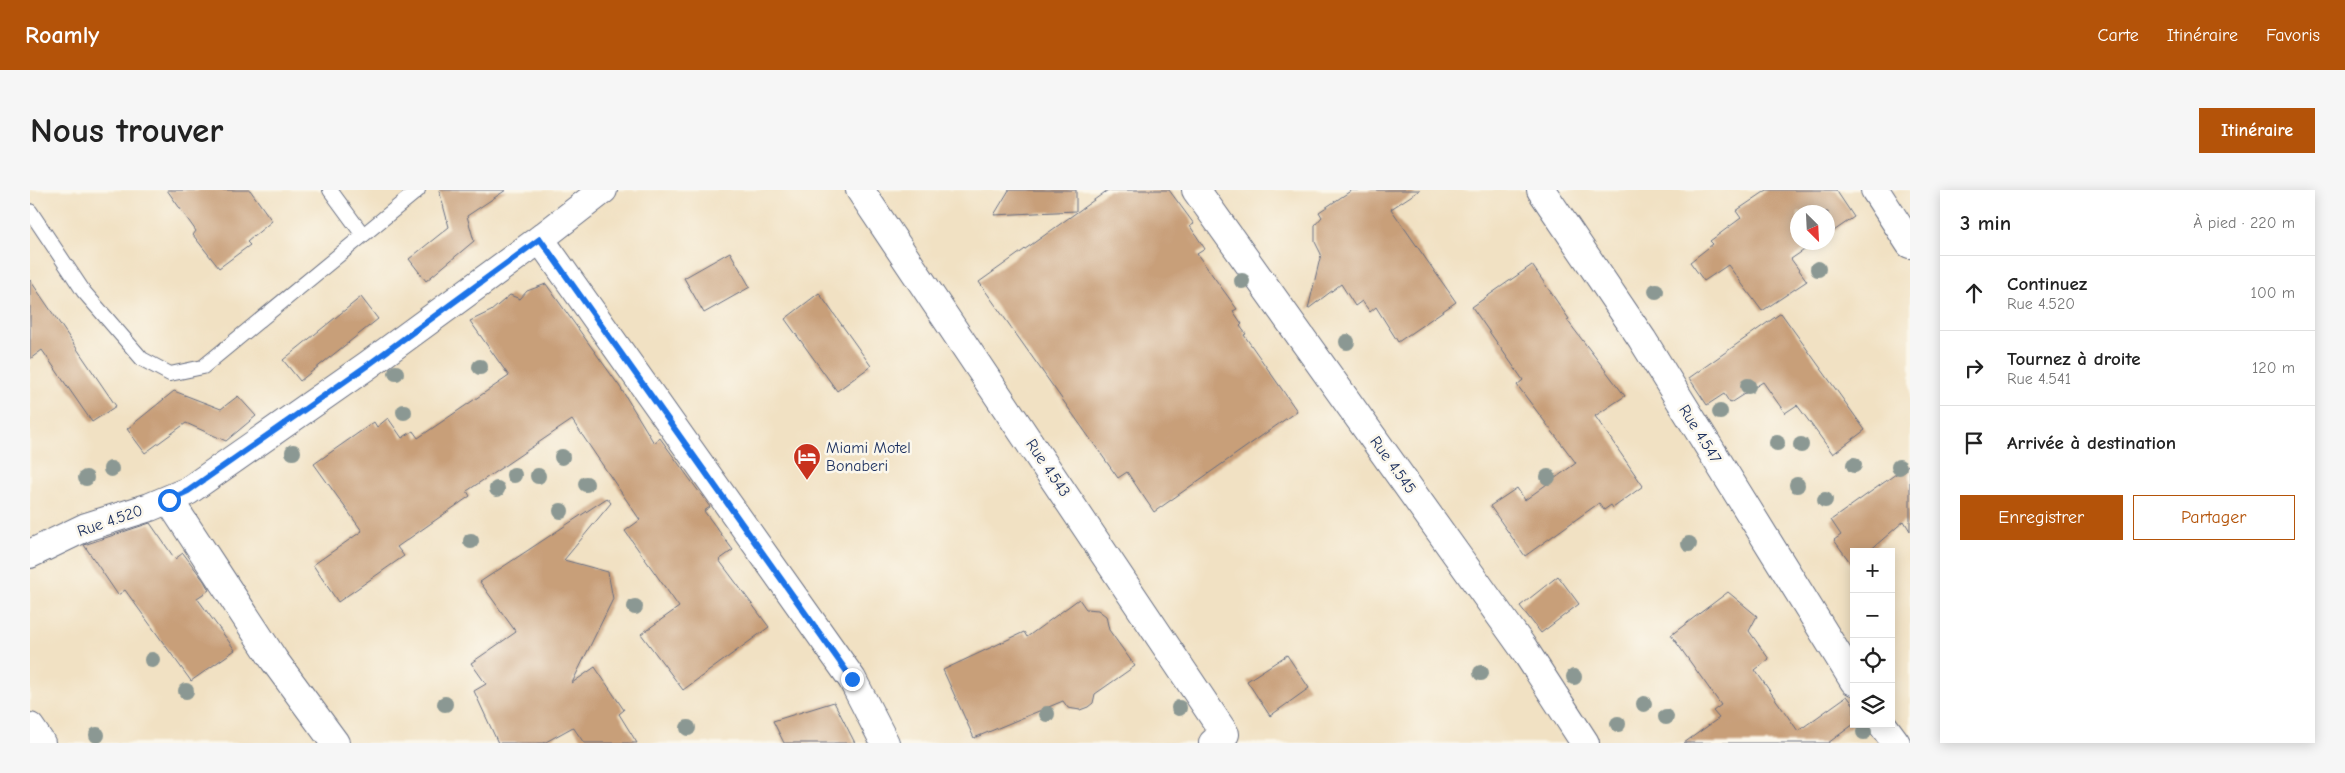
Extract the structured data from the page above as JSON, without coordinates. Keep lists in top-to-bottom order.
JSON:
{
  "streets": {
    "street": [
      "Rue 4.547",
      "Rue 4.545",
      "Rue 4.543",
      "Rue 4.520"
    ]
  },
  "places": {
    "hotel": ["Miami Motel Bonaberi"]
  },
  "north": "bottom right",
  "page": {
    "header": "Roamly",
    "nav": ["Carte", "Itinéraire", "Favoris"],
    "buttons": [
      "Itinéraire",
      ["Enregistrer", "Partager"]
    ],
    "title": "Nous trouver",
    "heading": ["3 min", "À pied · 220 m"],
    "list": [
      ["Continuez", "Rue 4.520", "100 m"],
      ["Tournez à droite", "Rue 4.541", "120 m"],
      "Arrivée à destination"
    ],
    "map_buttons": ["+", "−"]
  }
}
